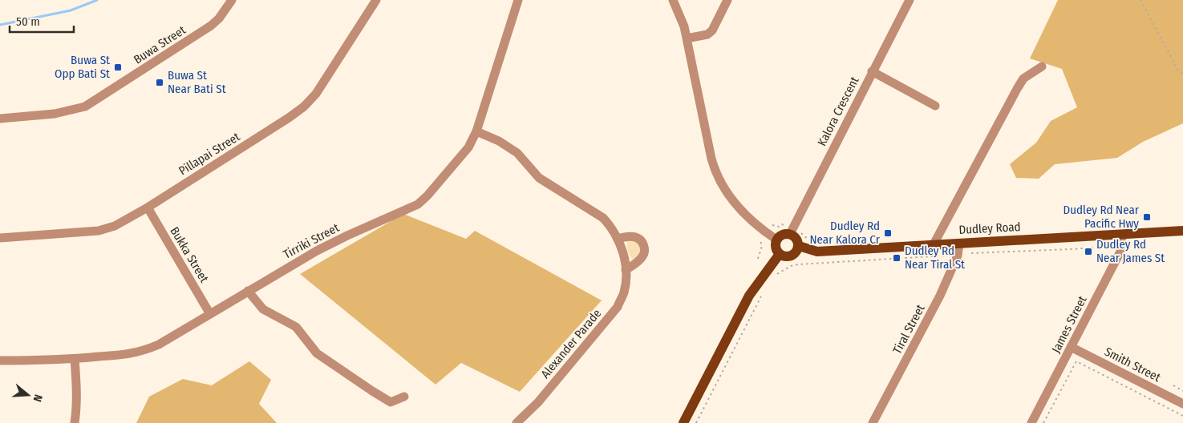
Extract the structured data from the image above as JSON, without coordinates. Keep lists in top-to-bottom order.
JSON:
{
  "streets": {
    "main road": ["Dudley Road"],
    "street": [
      "Buwa Street",
      "Kalora Crescent",
      "Pillapai Street",
      "Tirriki Street",
      "Bukka Street",
      "James Street",
      "Tiral Street",
      "Alexander Parade",
      "Smith Street"
    ]
  },
  "crossings": [
    ["Kalora Crescent", "Dudley Road"],
    ["Pillapai Street", "Bukka Street"],
    ["Dudley Road", "James Street"],
    ["Dudley Road", "Tiral Street"],
    ["Tirriki Street", "Bukka Street"],
    ["Tirriki Street", "Alexander Parade"],
    ["James Street", "Smith Street"]
  ],
  "places": {
    "transit": [
      "Buwa St Opp Bati St",
      "Buwa St Near Bati St",
      "Dudley Rd Near Pacific Hwy",
      "Dudley Rd Near Kalora Cr",
      "Dudley Rd Near James St",
      "Dudley Rd Near Tiral St"
    ]
  },
  "scale_bar": "50 m",
  "north": "right"
}
